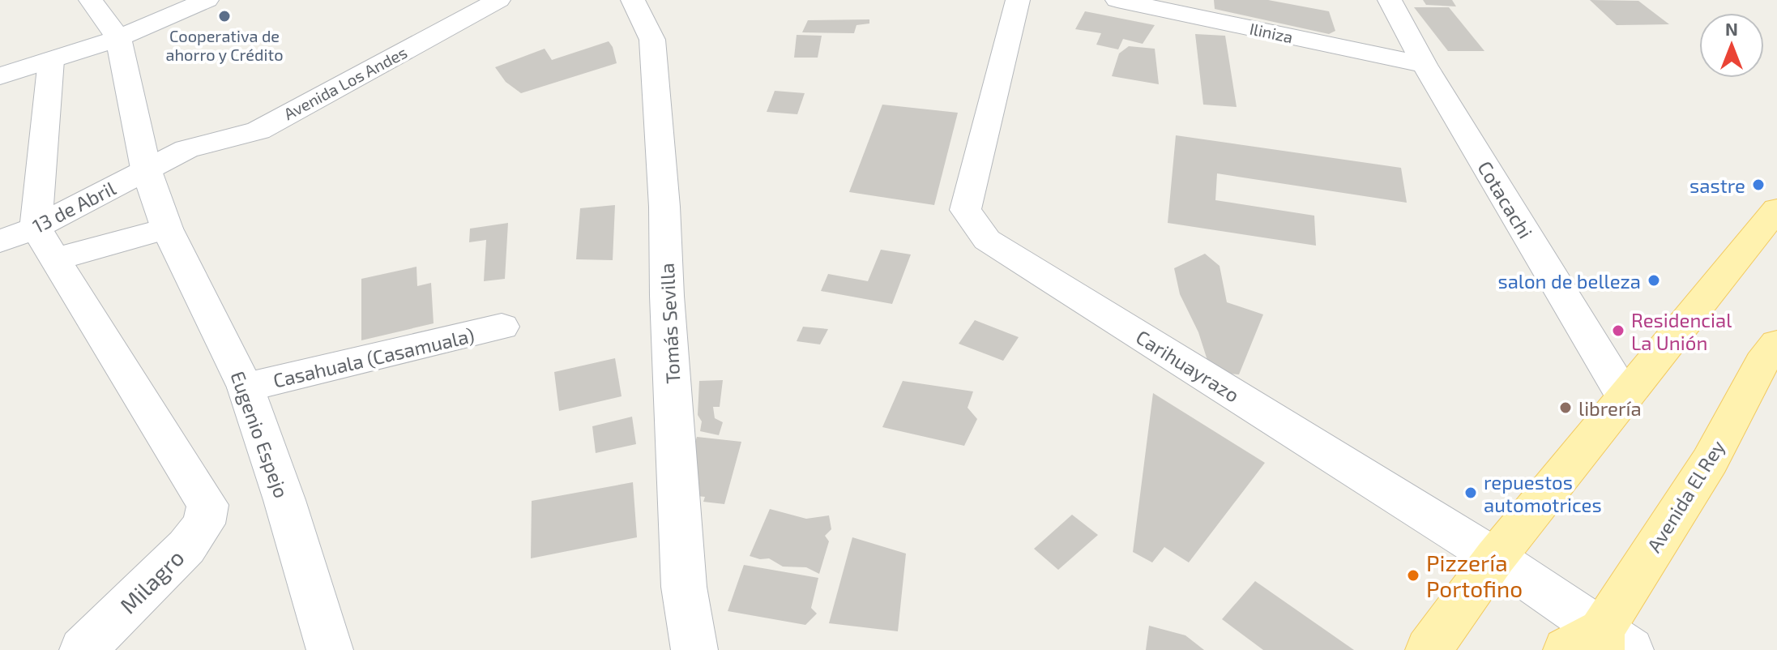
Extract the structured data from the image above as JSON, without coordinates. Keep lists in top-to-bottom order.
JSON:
{
  "streets": {
    "main road": ["Avenida El Rey"],
    "street": [
      "Iliniza",
      "Avenida Los Andes",
      "Cotacachi",
      "13 de Abril",
      "Tomás Sevilla",
      "Casahuala (Casamuala)",
      "Carihuayrazo",
      "Eugenio Espejo",
      "Milagro"
    ]
  },
  "crossings": [
    ["Iliniza", "Cotacachi"],
    ["Avenida Los Andes", "13 de Abril"],
    ["Avenida Los Andes", "Eugenio Espejo"],
    ["13 de Abril", "Eugenio Espejo"],
    ["Casahuala (Casamuala)", "Eugenio Espejo"],
    ["Carihuayrazo", "Avenida El Rey"]
  ],
  "places": [
    "Cooperativa de ahorro y Crédito",
    "sastre",
    "salon de belleza",
    "Residencial La Unión",
    "librería",
    "repuestos automotrices",
    "Pizzería Portofino"
  ],
  "north": "top"
}
